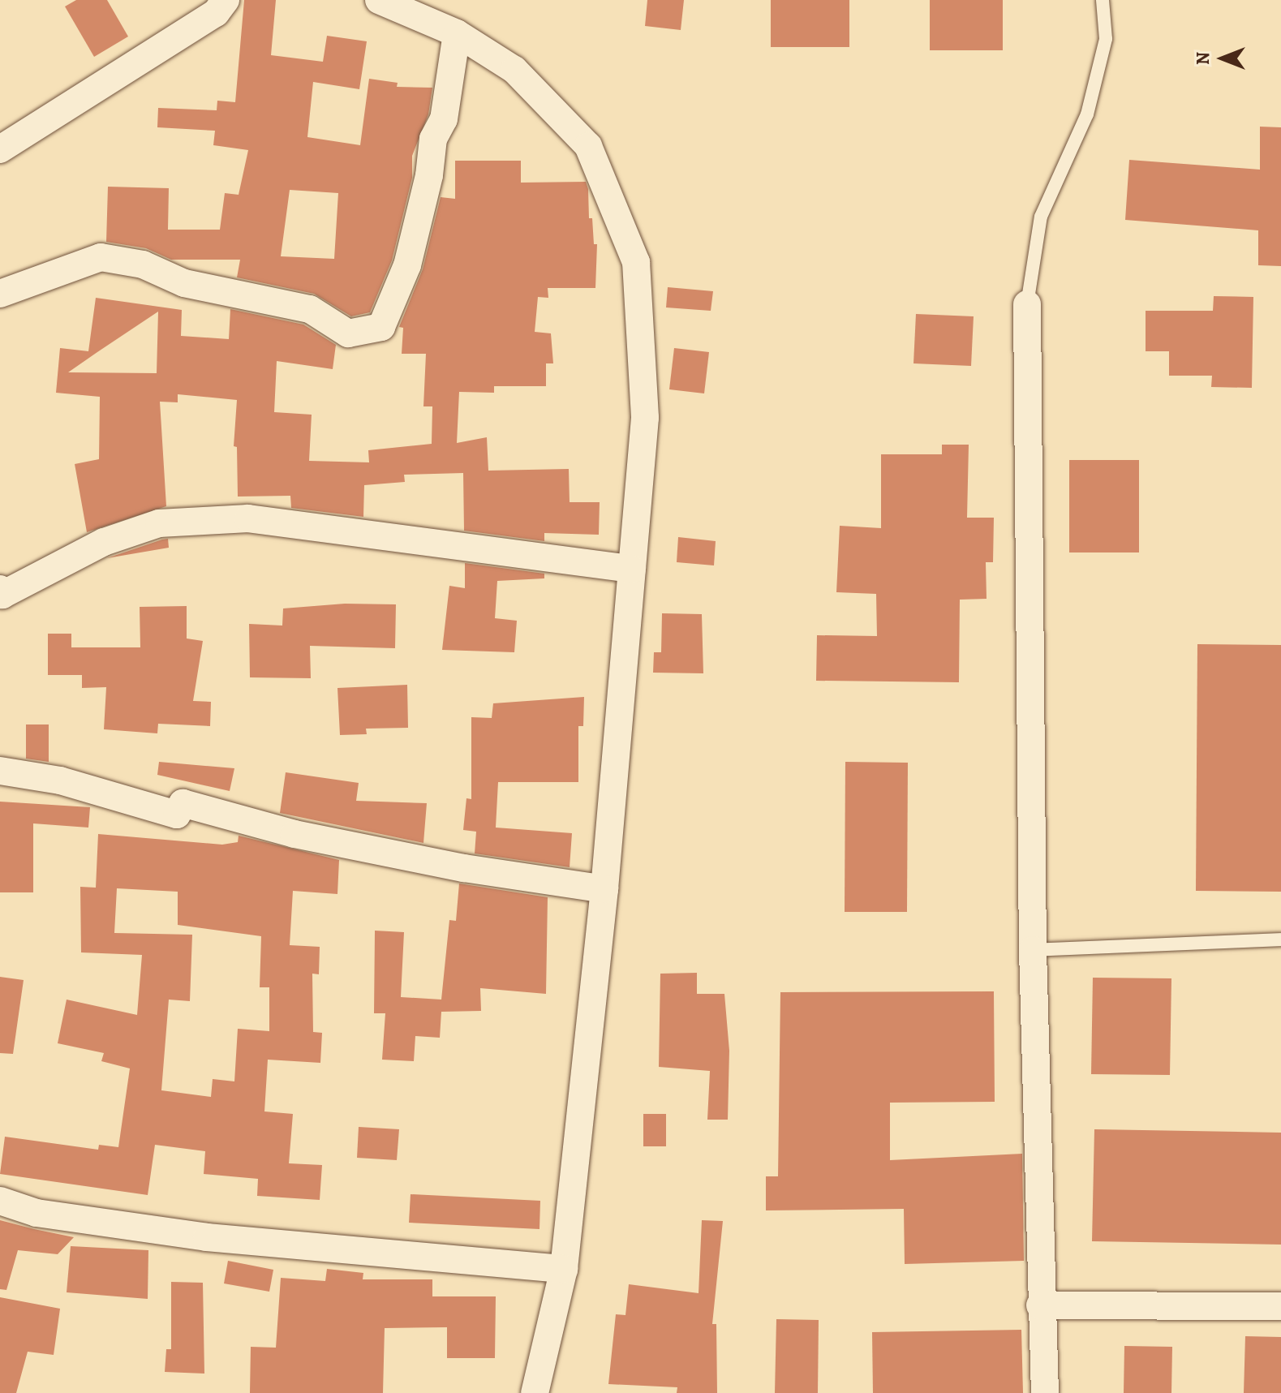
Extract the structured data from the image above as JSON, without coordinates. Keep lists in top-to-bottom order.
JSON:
{
  "north": "left"
}
